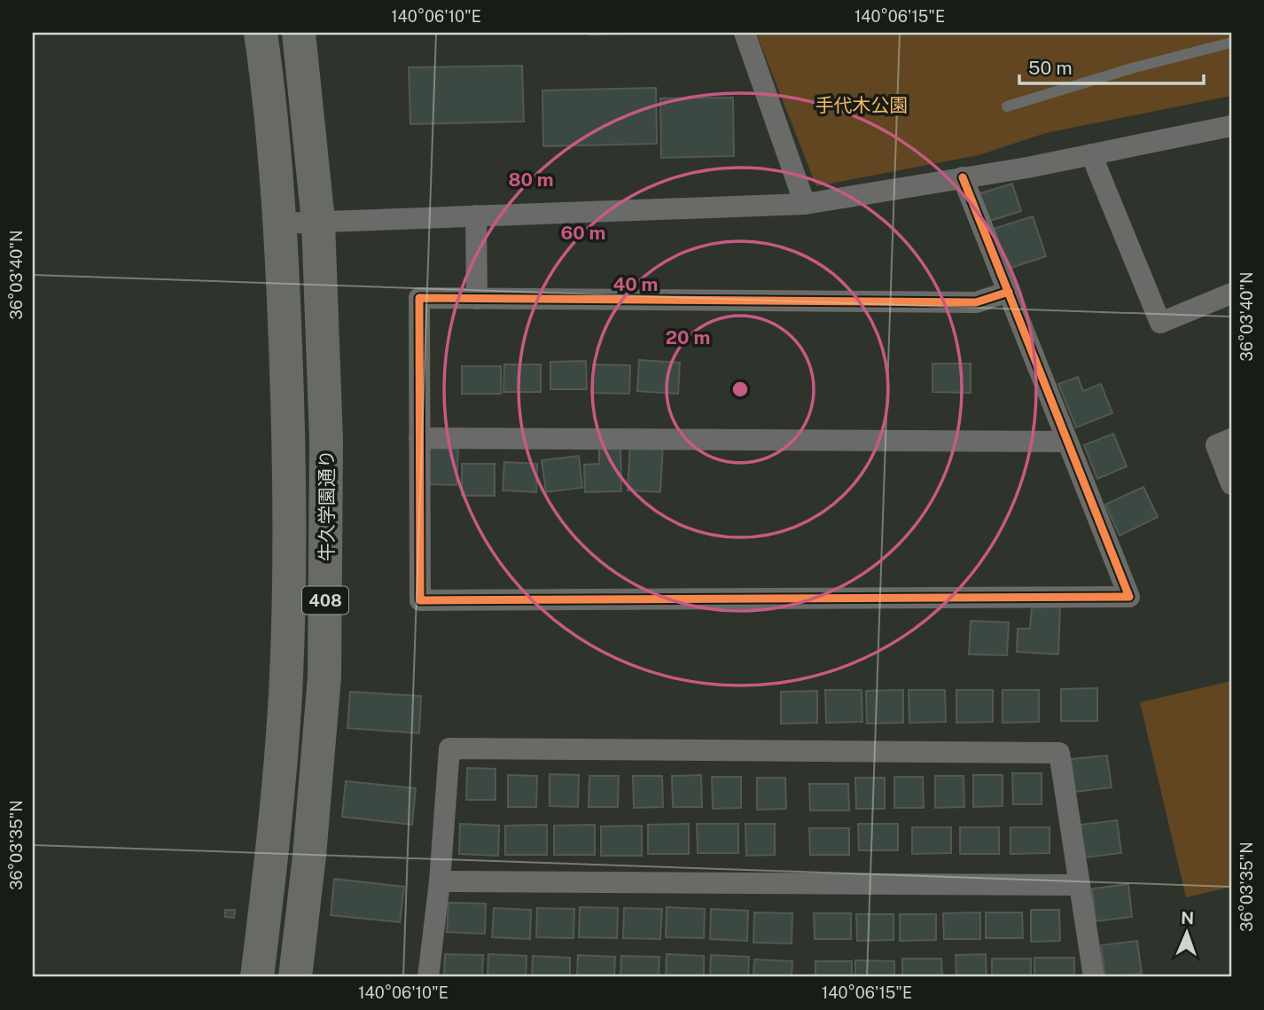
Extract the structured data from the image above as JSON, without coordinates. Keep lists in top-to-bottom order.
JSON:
{
  "streets": {
    "highway": ["牛久学園通り", "408"]
  },
  "parks": ["手代木公園"],
  "scale_bar": "50 m",
  "north": "top",
  "coordinates": [
    "140°06'10\"E",
    "140°06'15\"E",
    "36°03'40\"N",
    "36°03'35\"N"
  ],
  "rings": [
    "80 m",
    "60 m",
    "40 m",
    "20 m"
  ]
}
